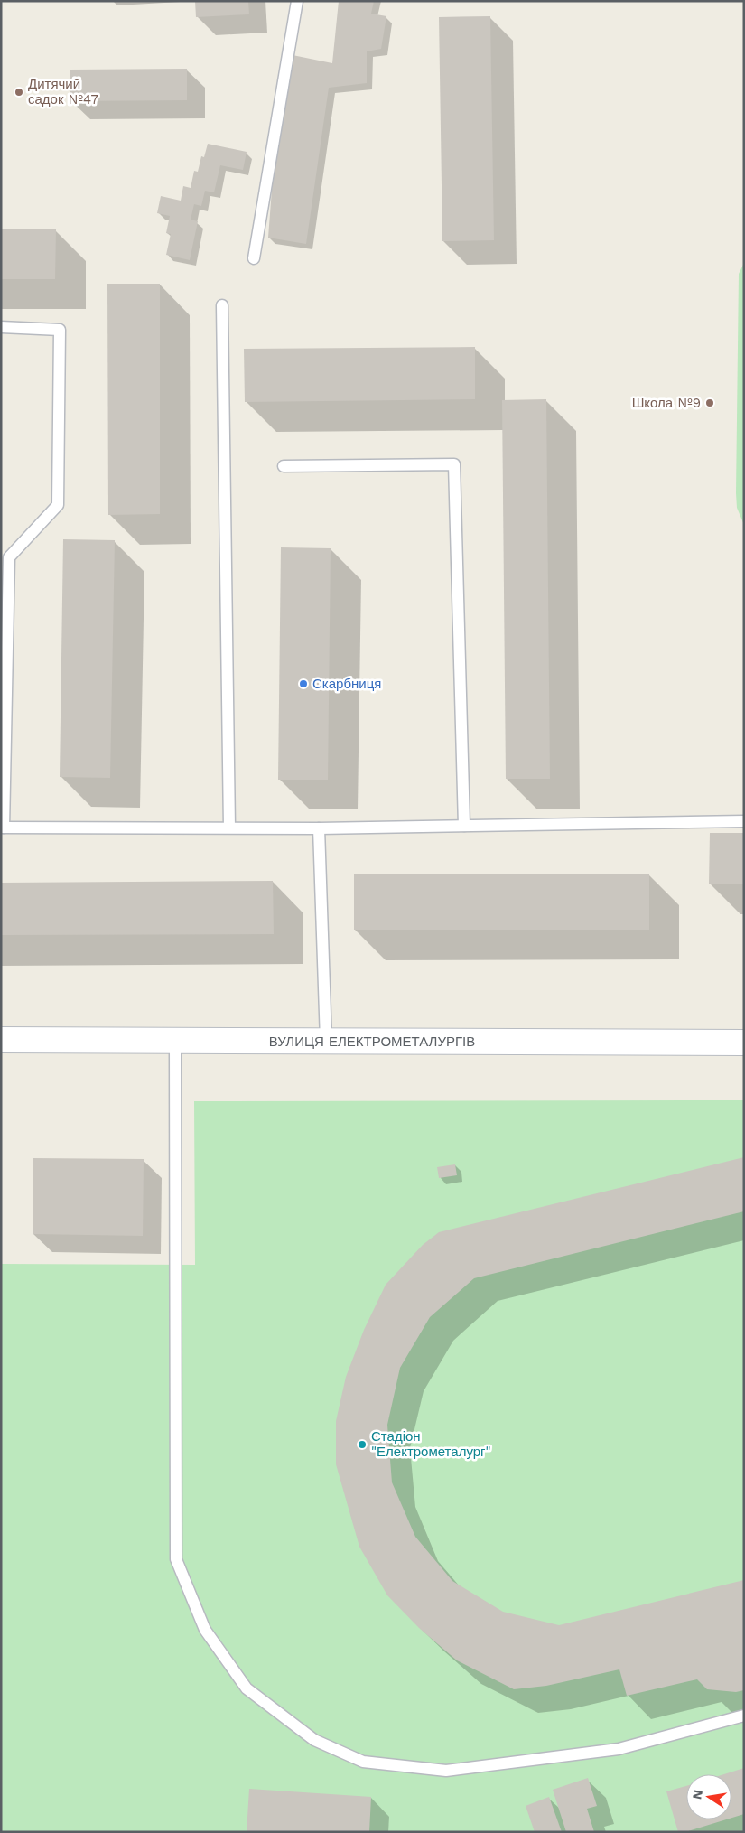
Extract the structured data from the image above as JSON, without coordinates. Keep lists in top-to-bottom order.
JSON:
{
  "streets": {
    "main road": ["ВУЛИЦЯ ЕЛЕКТРОМЕТАЛУРГІВ"]
  },
  "places": [
    "Дитячий садок №47",
    "Школа №9",
    "Скарбниця",
    "Стадіон \"Електрометалург\""
  ],
  "north": "left"
}
